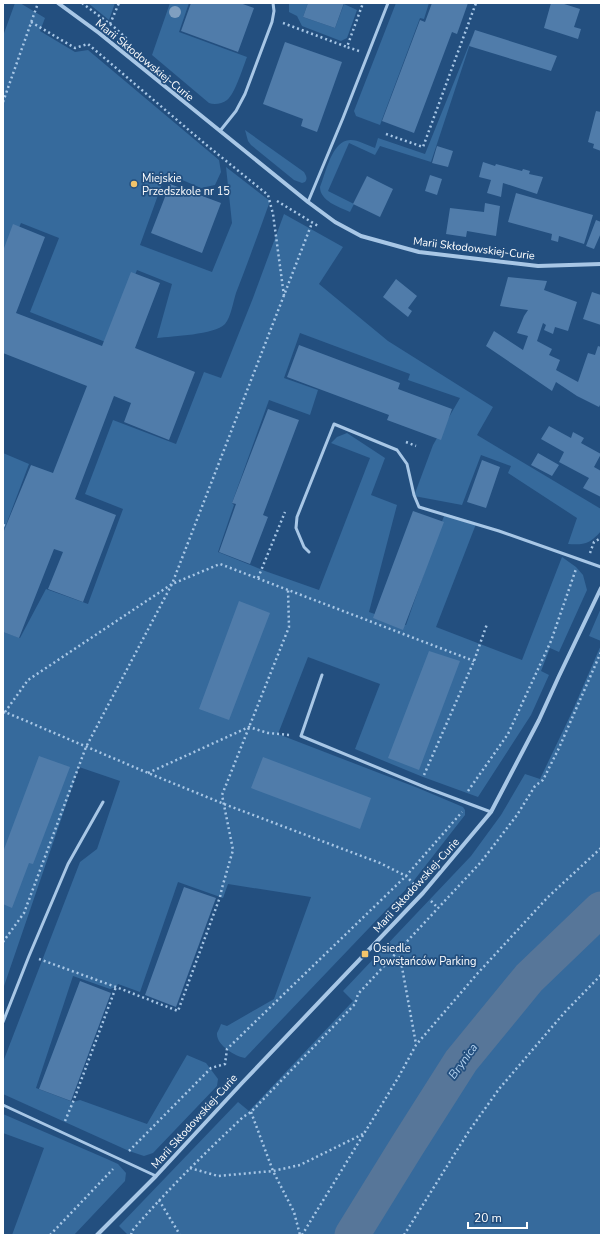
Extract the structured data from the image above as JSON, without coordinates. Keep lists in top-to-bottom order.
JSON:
{
  "streets": {
    "street": ["Marii Skłodowskiej-Curie"]
  },
  "water": ["Brynica"],
  "places": {
    "other": ["Miejskie Przedszkole nr 15"],
    "transit": ["Osiedle Powstańców Parking"]
  },
  "scale_bar": "20 m"
}
